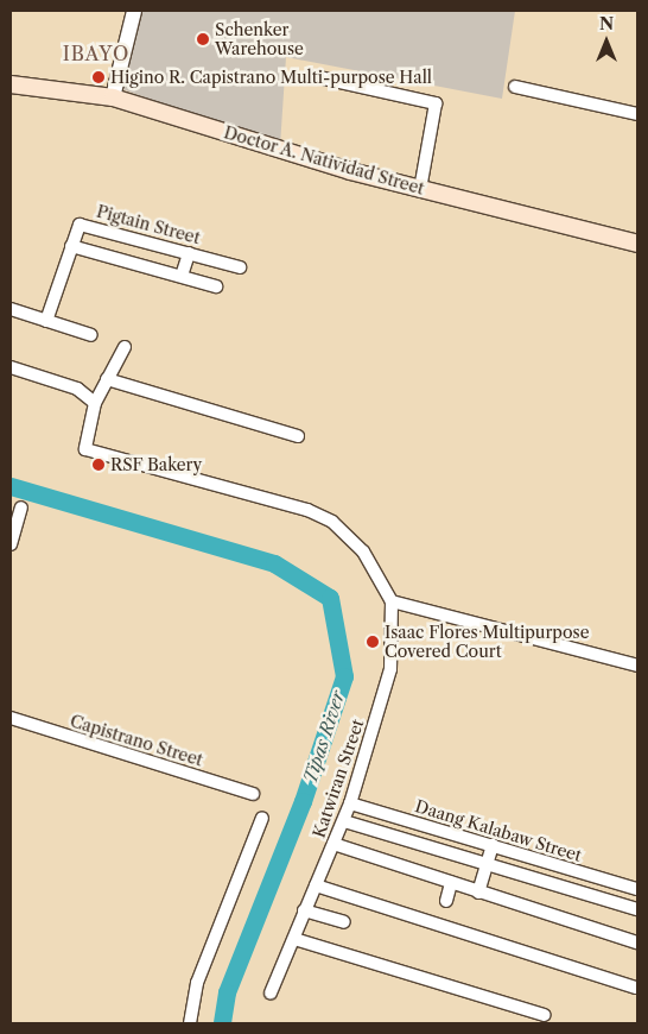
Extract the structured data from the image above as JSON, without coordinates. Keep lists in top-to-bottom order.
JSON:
{
  "streets": {
    "main road": ["Doctor A. Natividad Street"],
    "street": [
      "Pigtain Street",
      "Capistrano Street",
      "Katwiran Street",
      "Daang Kalabaw Street"
    ]
  },
  "crossings": [
    ["Katwiran Street", "Daang Kalabaw Street"]
  ],
  "districts": ["IBAYO"],
  "water": ["Tipas River"],
  "places": [
    "Schenker Warehouse",
    "Higino R. Capistrano Multi-purpose Hall",
    "RSF Bakery",
    "Isaac Flores Multipurpose Covered Court"
  ],
  "north": "top"
}
